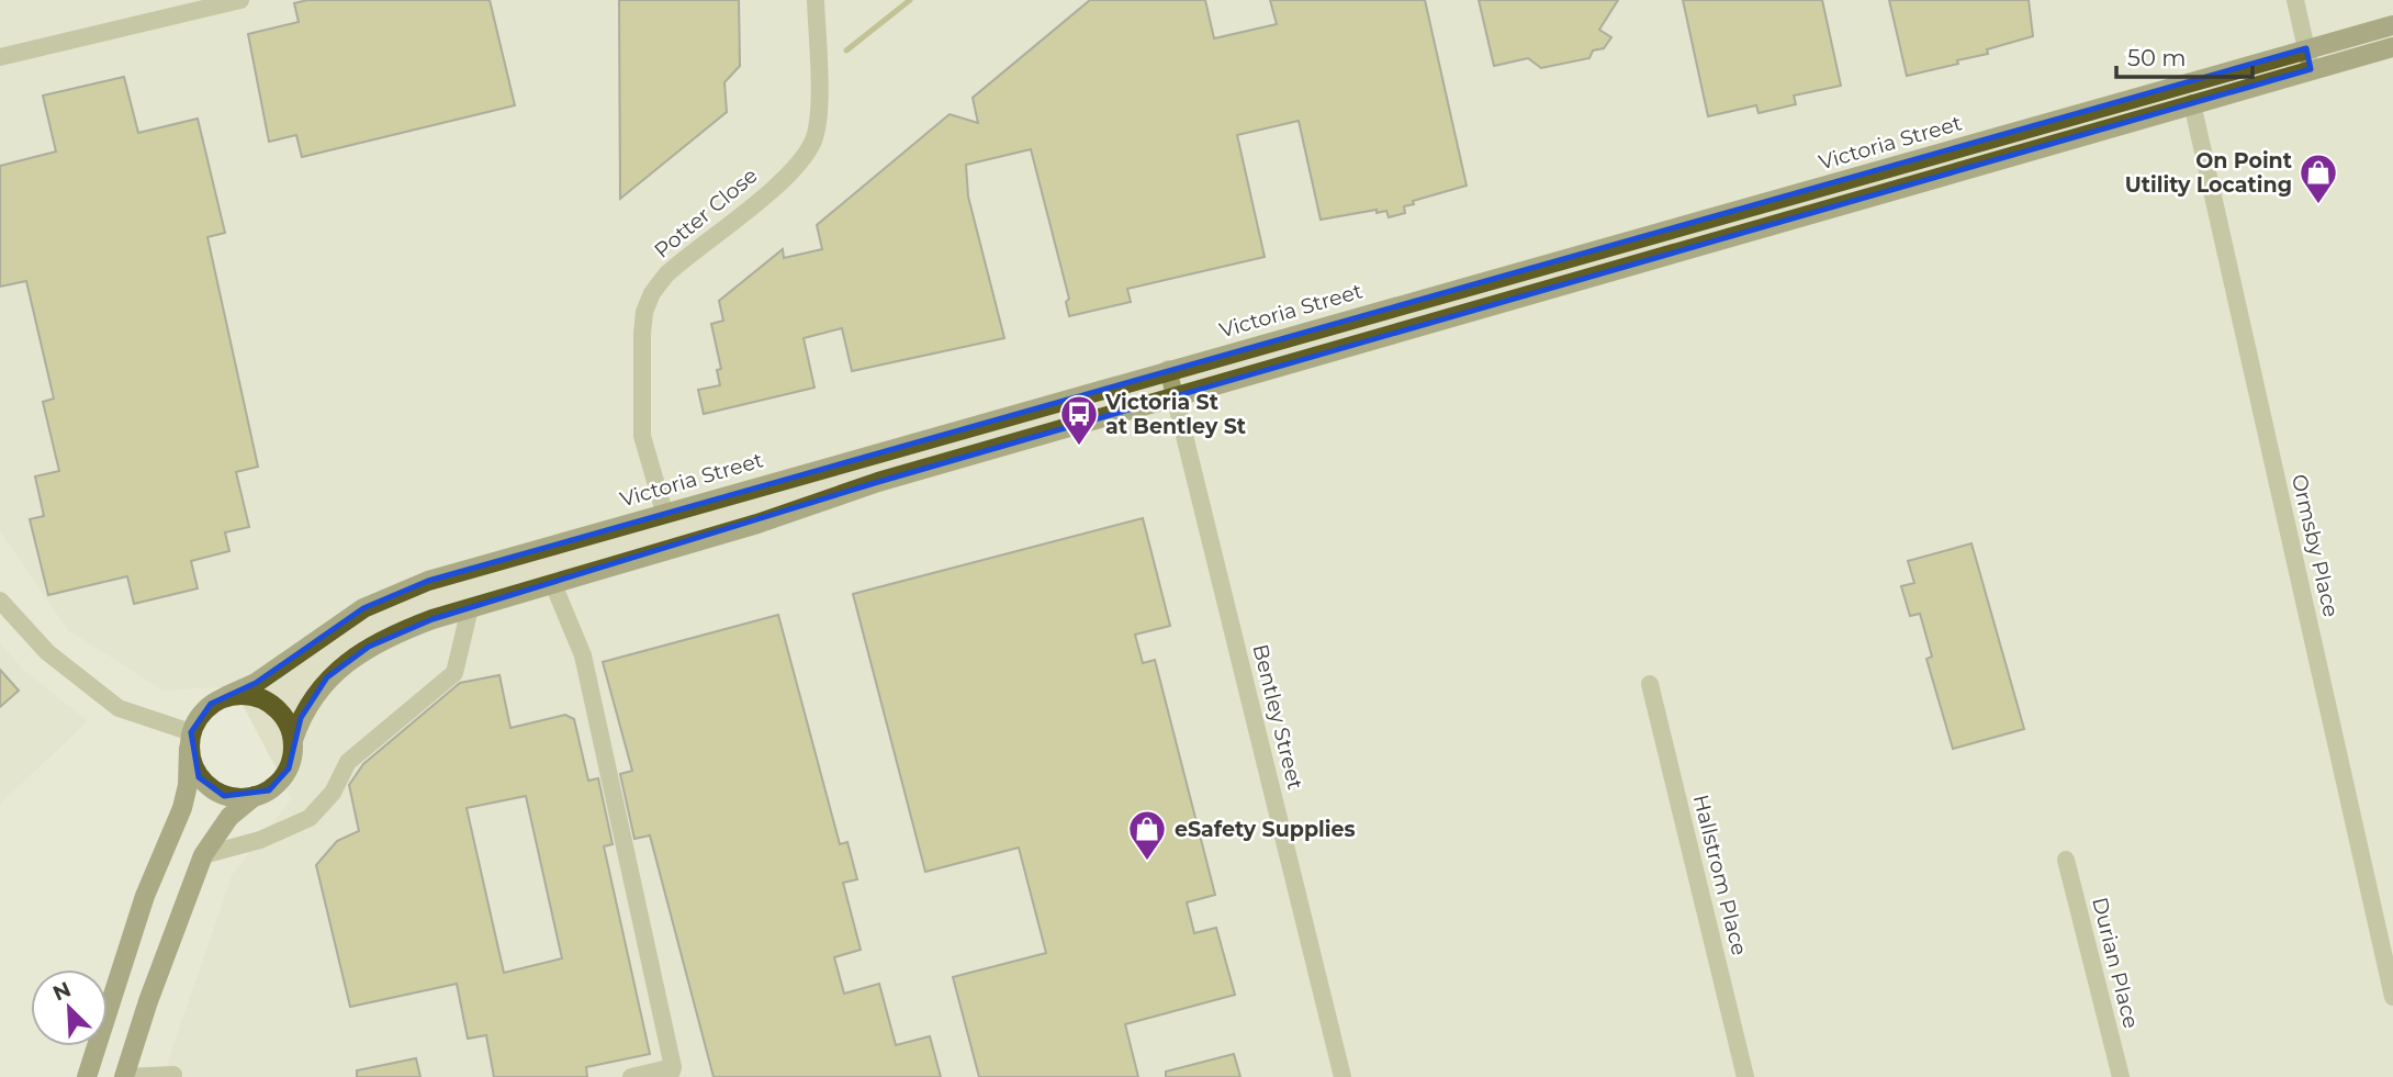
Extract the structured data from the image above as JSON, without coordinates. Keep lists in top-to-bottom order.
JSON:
{
  "streets": {
    "main road": ["Victoria Street"],
    "street": [
      "Potter Close",
      "Ormsby Place",
      "Bentley Street",
      "Hallstrom Place",
      "Durian Place"
    ]
  },
  "crossings": [
    ["Victoria Street", "Potter Close"],
    ["Victoria Street", "Bentley Street"]
  ],
  "places": {
    "shop": ["On Point Utility Locating", "eSafety Supplies"],
    "bus stop": ["Victoria St at Bentley St"]
  },
  "scale_bar": "50 m",
  "north": "top left"
}
